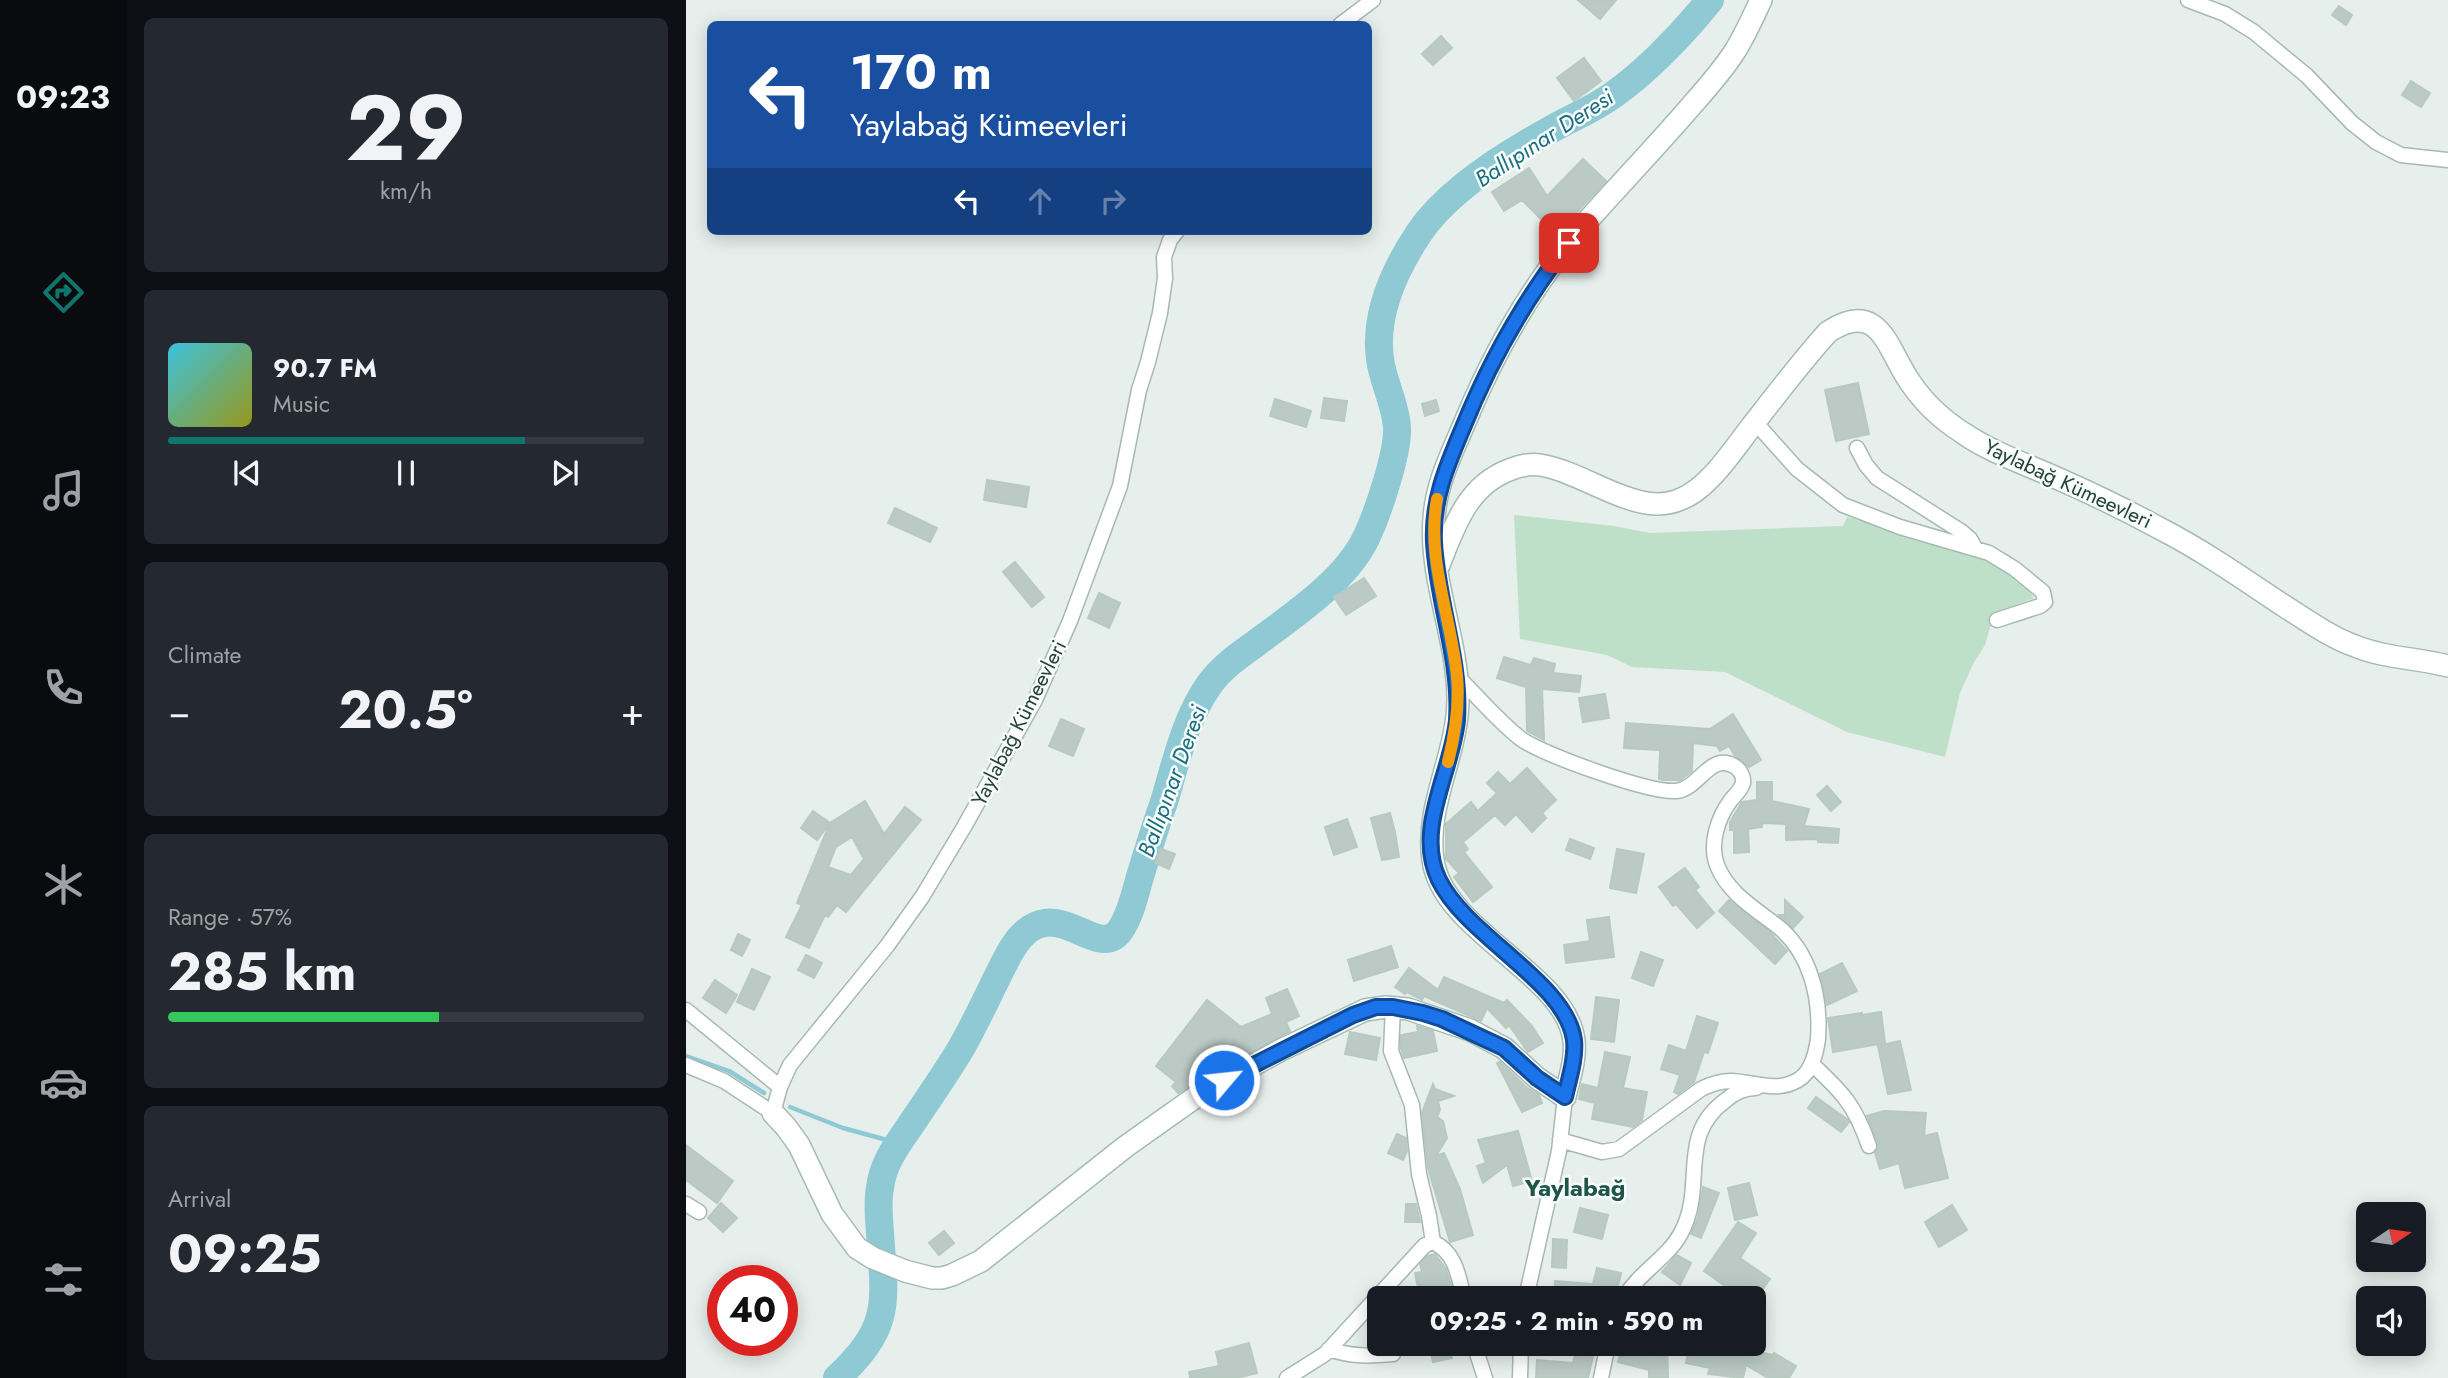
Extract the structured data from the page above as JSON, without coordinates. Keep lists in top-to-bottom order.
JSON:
{
  "streets": {
    "street": ["Yaylabağ Kümeevleri"]
  },
  "districts": ["Yaylabağ"],
  "water": ["Ballıpınar Deresi"],
  "north": "right",
  "page": {
    "tabs": "09:23",
    "tile": [
      ["29", "km/h"],
      "Climate",
      ["Range · 57%", "285 km"],
      ["Arrival", "09:25"]
    ],
    "turn": ["170 m", "Yaylabağ Kümeevleri"],
    "song": ["90.7 FM", "Music"],
    "heat": ["−", "20.5°", "+"],
    "limit": "40",
    "trip": "09:25 · 2 min · 590 m"
  }
}
